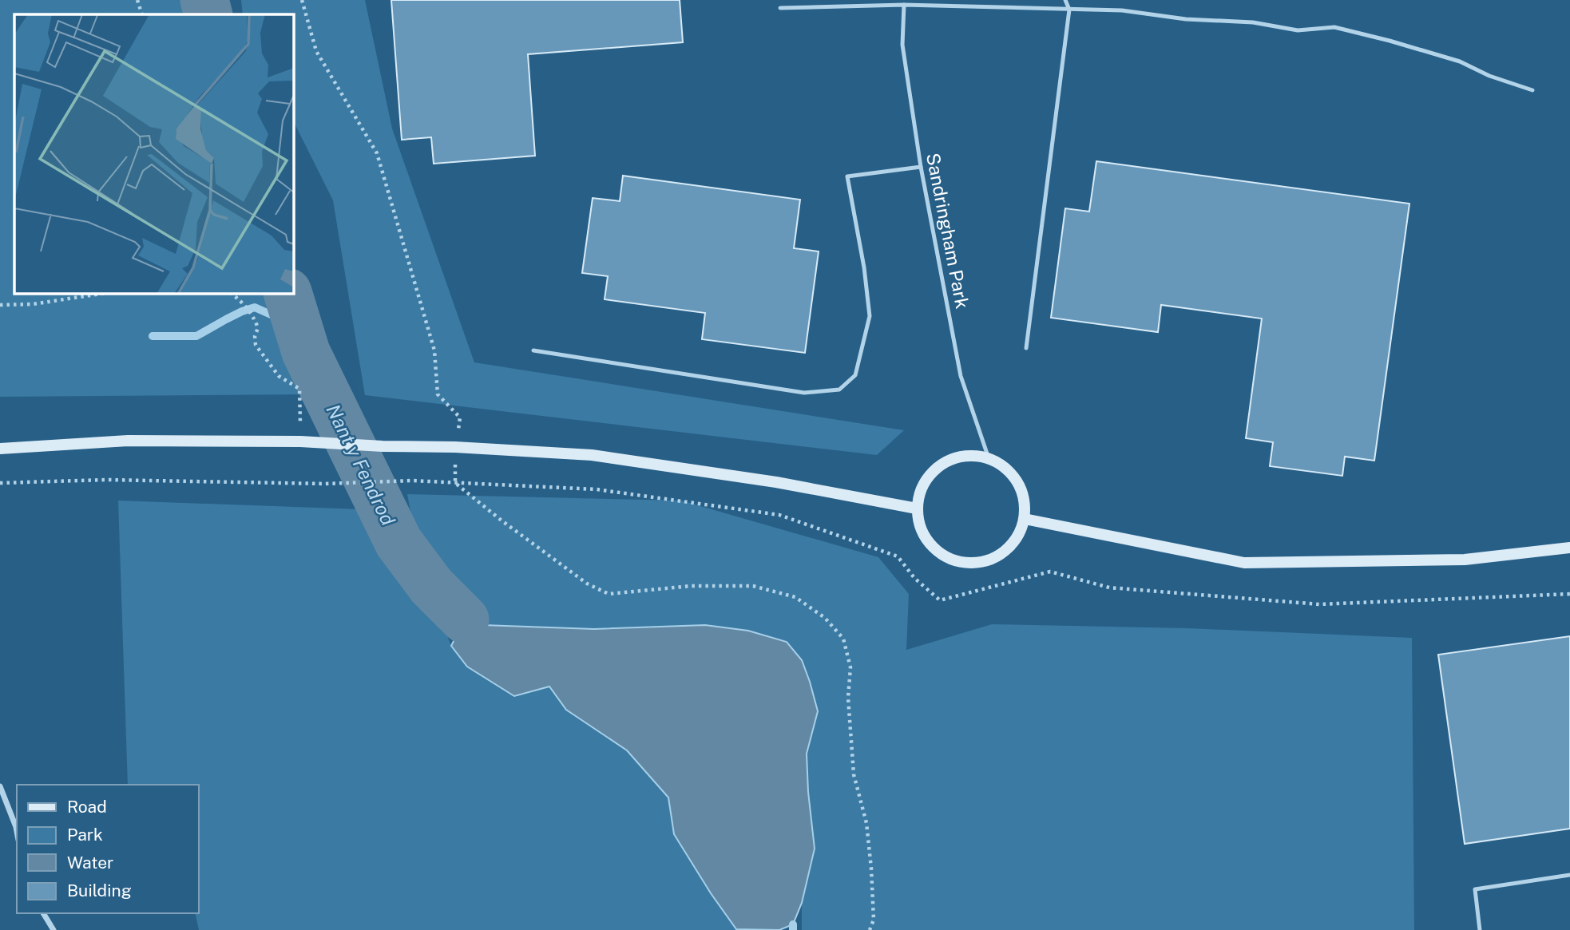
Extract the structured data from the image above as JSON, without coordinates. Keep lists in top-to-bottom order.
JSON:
{
  "streets": {
    "lane": ["Sandringham Park"]
  },
  "water": ["Nant y Fendrod"],
  "legend": [
    "Road",
    "Park",
    "Water",
    "Building"
  ]
}
